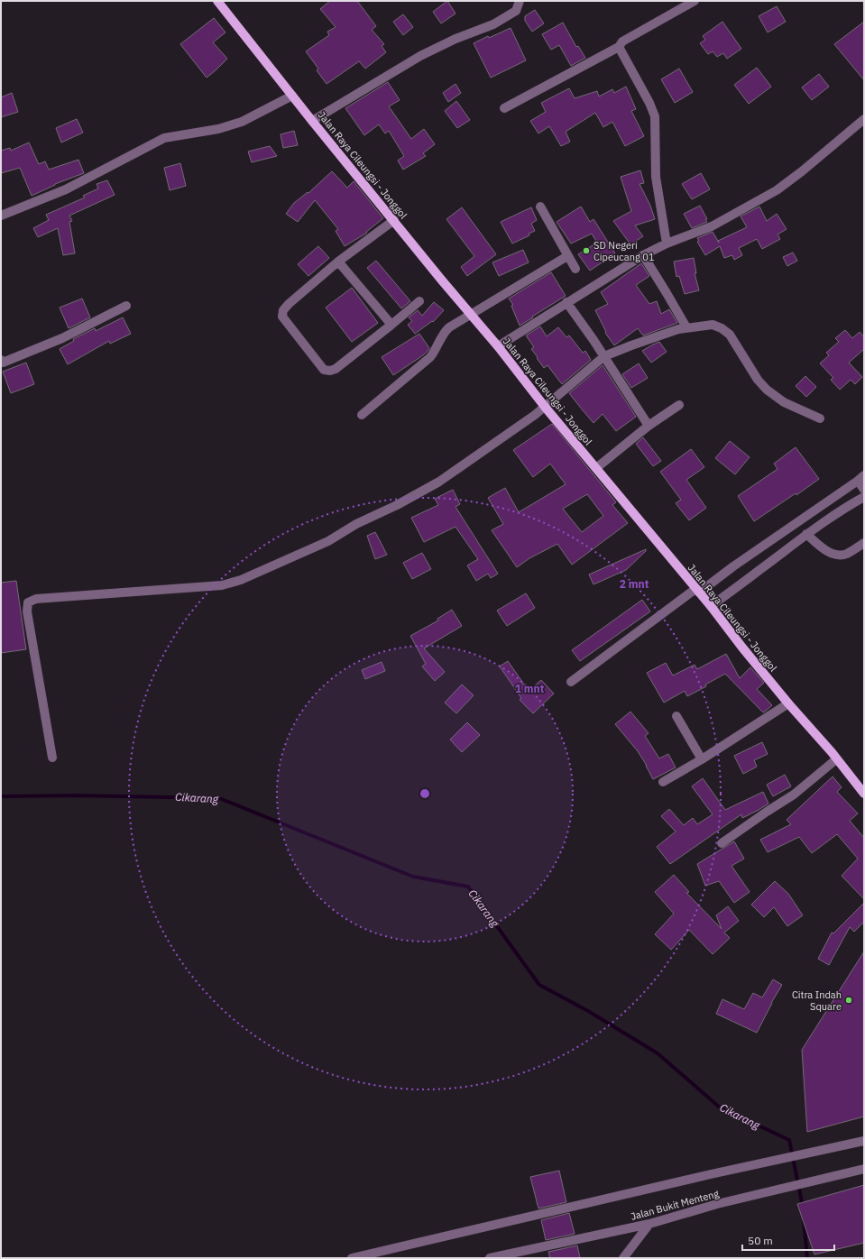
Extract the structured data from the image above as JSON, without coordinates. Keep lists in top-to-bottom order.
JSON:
{
  "streets": {
    "main road": ["Jalan Raya Cileungsi - Jonggol"],
    "street": ["Jalan Bukit Menteng"]
  },
  "water": ["Cikarang"],
  "places": ["SD Negeri Cipeucang 01", "Citra Indah Square"],
  "scale_bar": "50 m",
  "rings": ["2 mnt", "1 mnt"]
}
